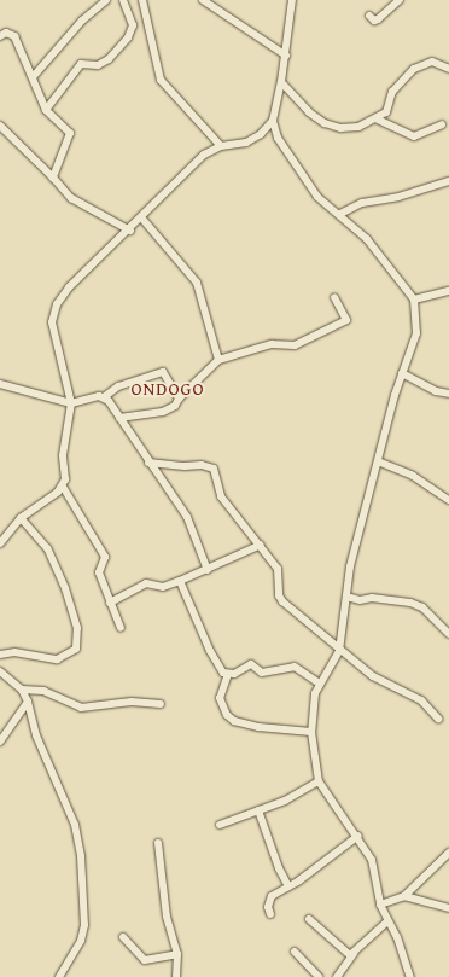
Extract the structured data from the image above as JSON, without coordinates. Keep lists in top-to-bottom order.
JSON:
{
  "districts": ["ONDOGO"]
}
